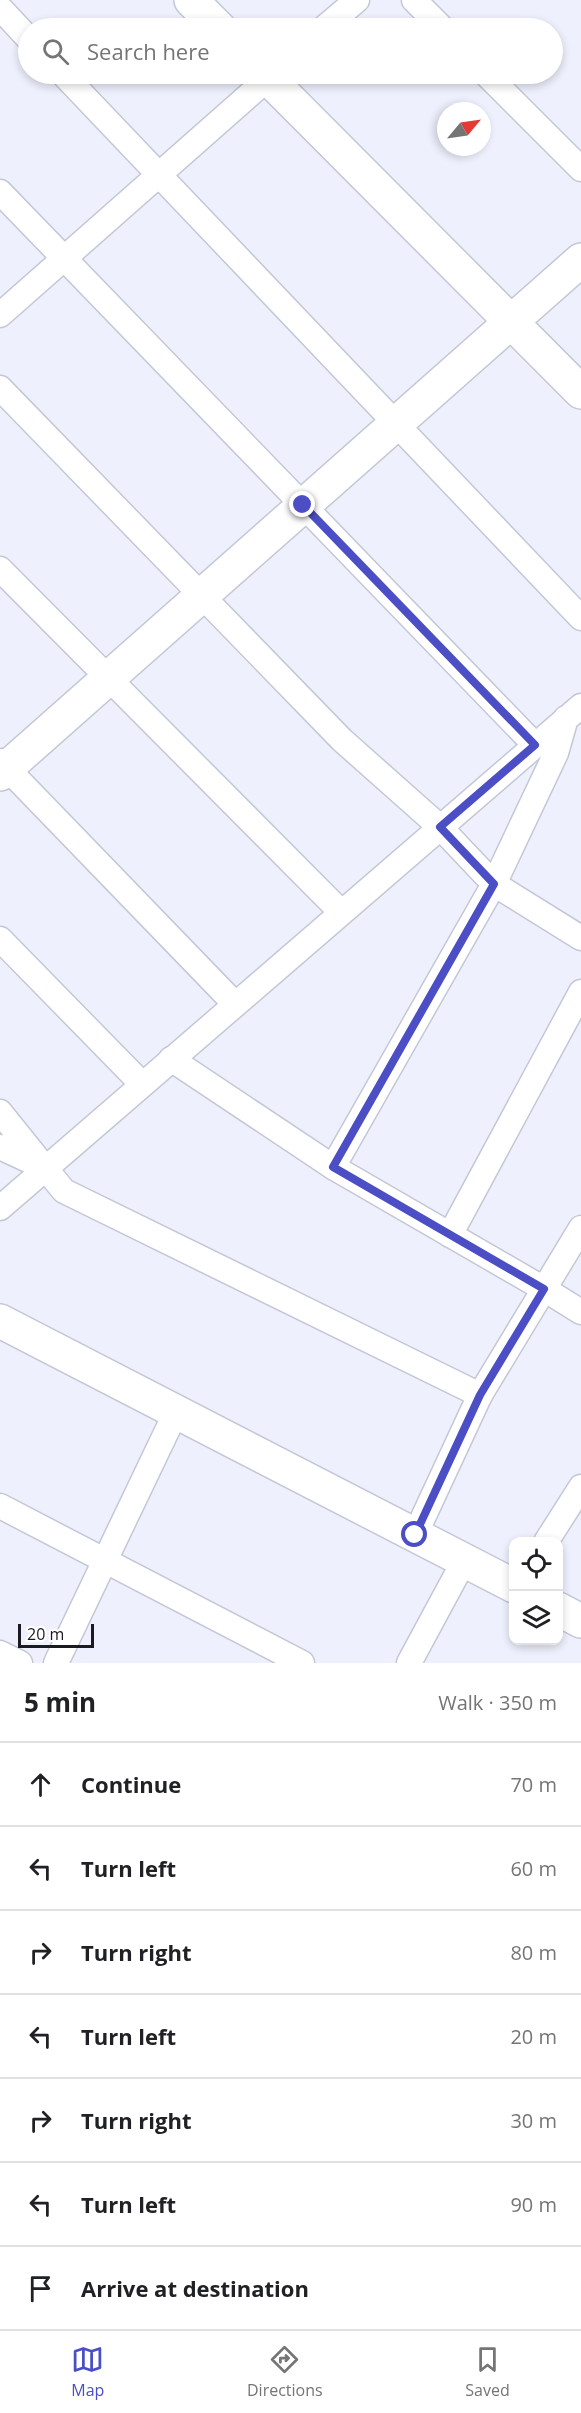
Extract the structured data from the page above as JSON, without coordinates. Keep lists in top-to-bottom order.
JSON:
{
  "scale_bar": "20 m",
  "north": "top right",
  "page": {
    "search": "Search here",
    "scale": "20 m",
    "heading": ["5 min", "Walk · 350 m"],
    "list": [
      ["Continue", "70 m"],
      ["Turn left", "60 m"],
      ["Turn right", "80 m"],
      ["Turn left", "20 m"],
      ["Turn right", "30 m"],
      ["Turn left", "90 m"],
      "Arrive at destination"
    ],
    "nav": ["Map", "Directions", "Saved"]
  }
}
